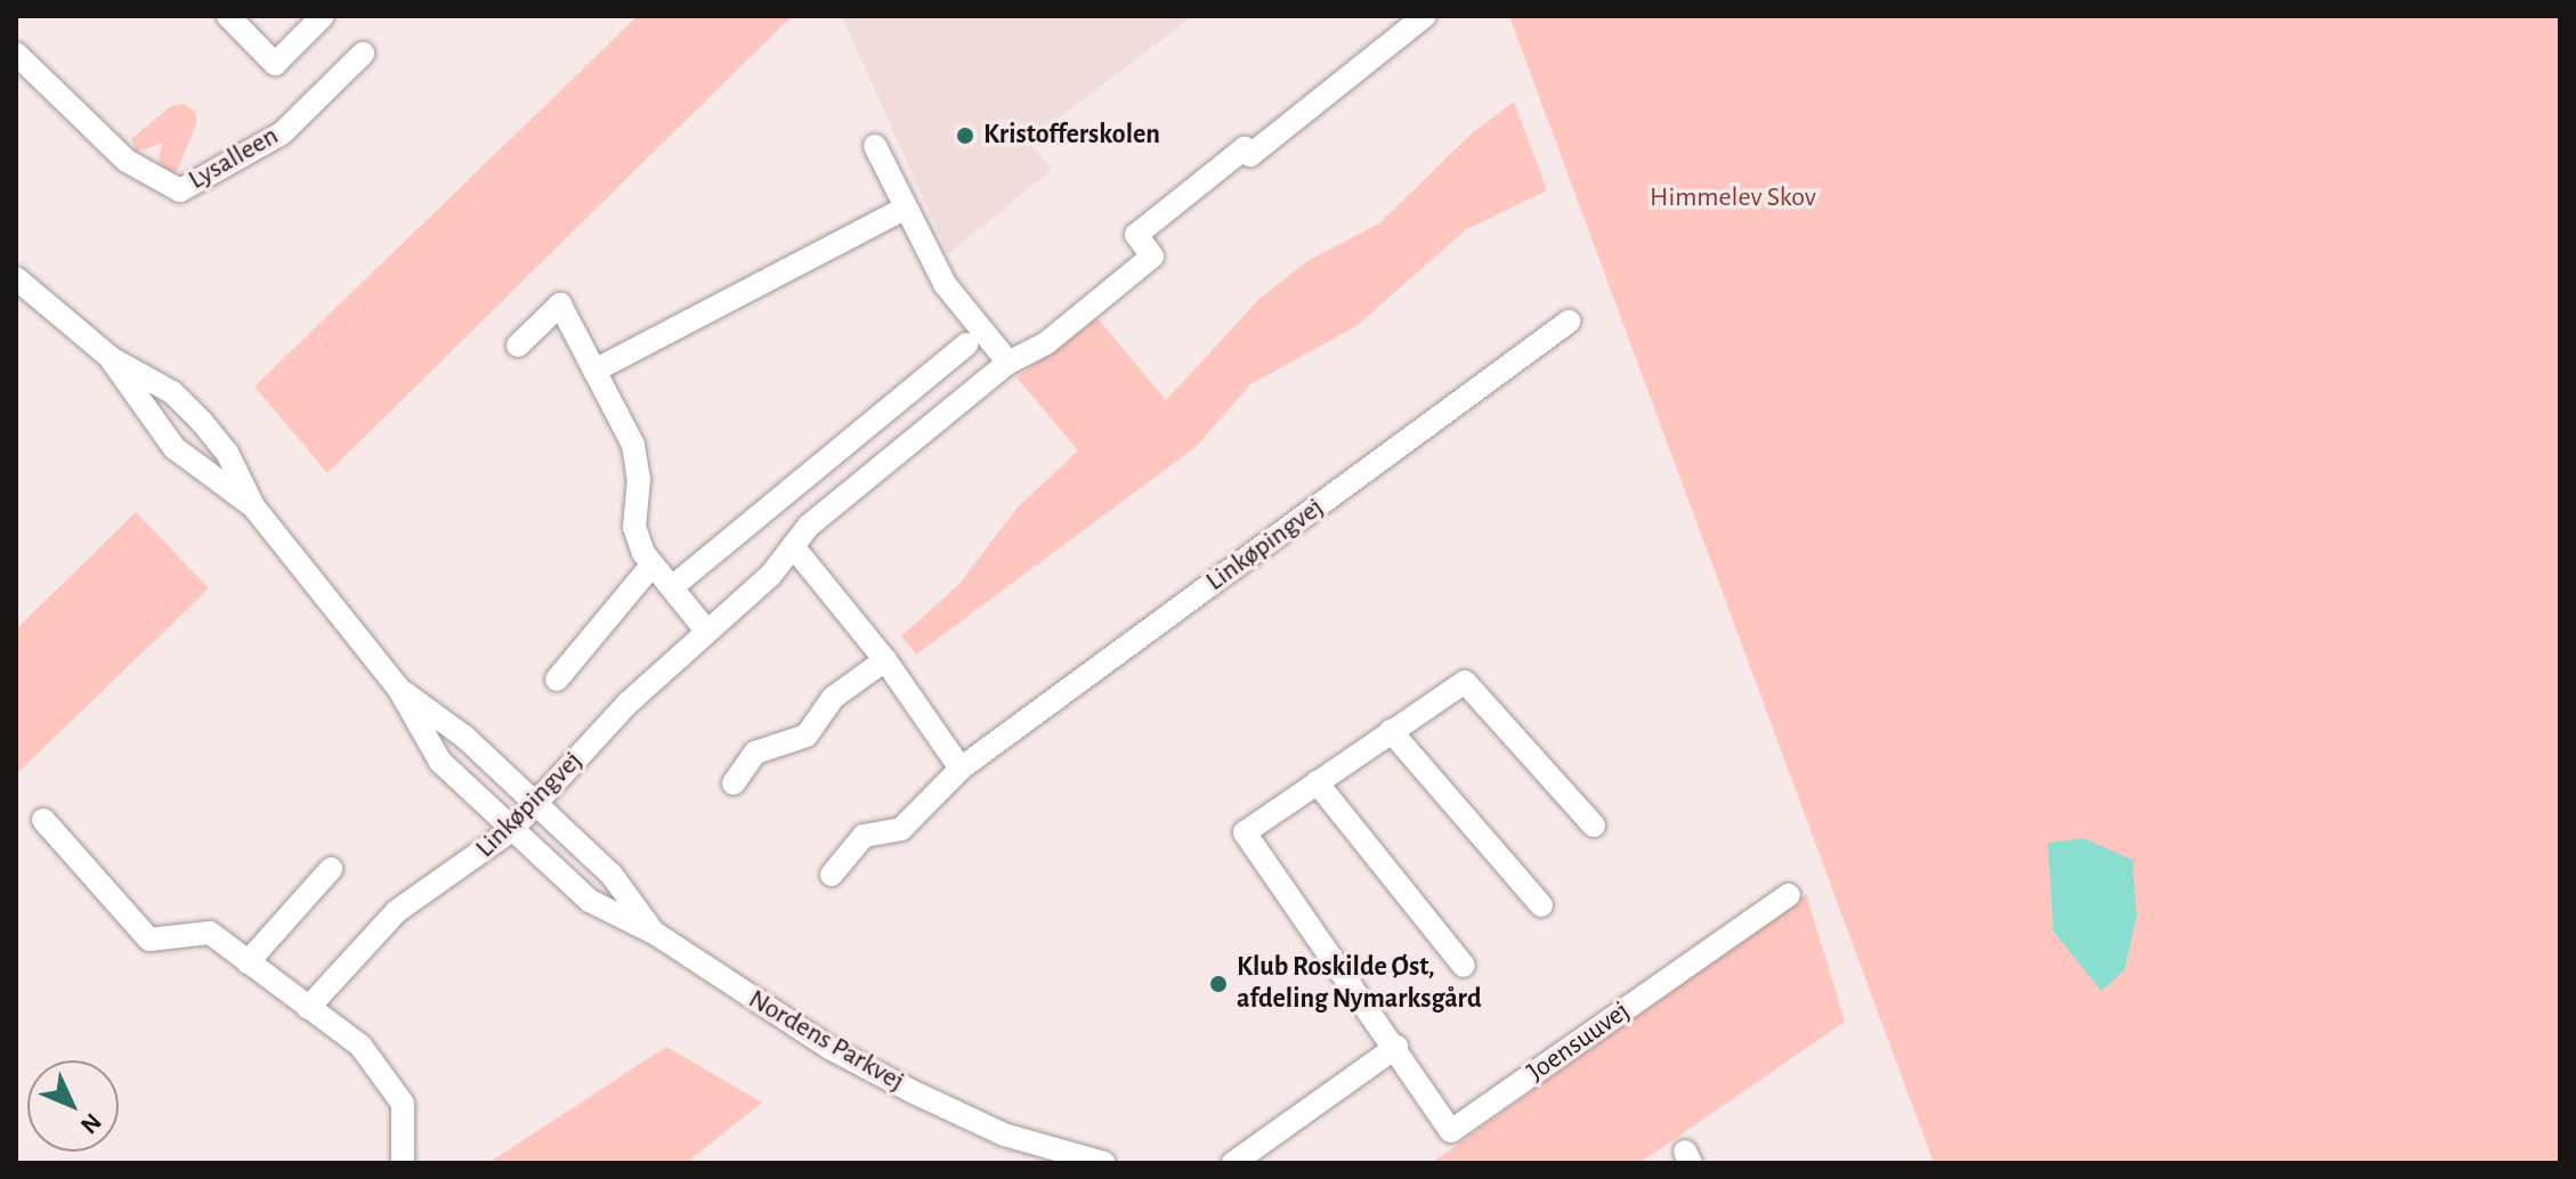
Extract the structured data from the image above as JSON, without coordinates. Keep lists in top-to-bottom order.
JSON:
{
  "streets": {
    "street": [
      "Lysalleen",
      "Linkøpingvej",
      "Nordens Parkvej",
      "Joensuuvej"
    ]
  },
  "crossings": [
    ["Linkøpingvej", "Nordens Parkvej"]
  ],
  "parks": ["Himmelev Skov"],
  "places": ["Kristofferskolen", "Klub Roskilde Øst, afdeling Nymarksgård"],
  "north": "bottom right"
}
